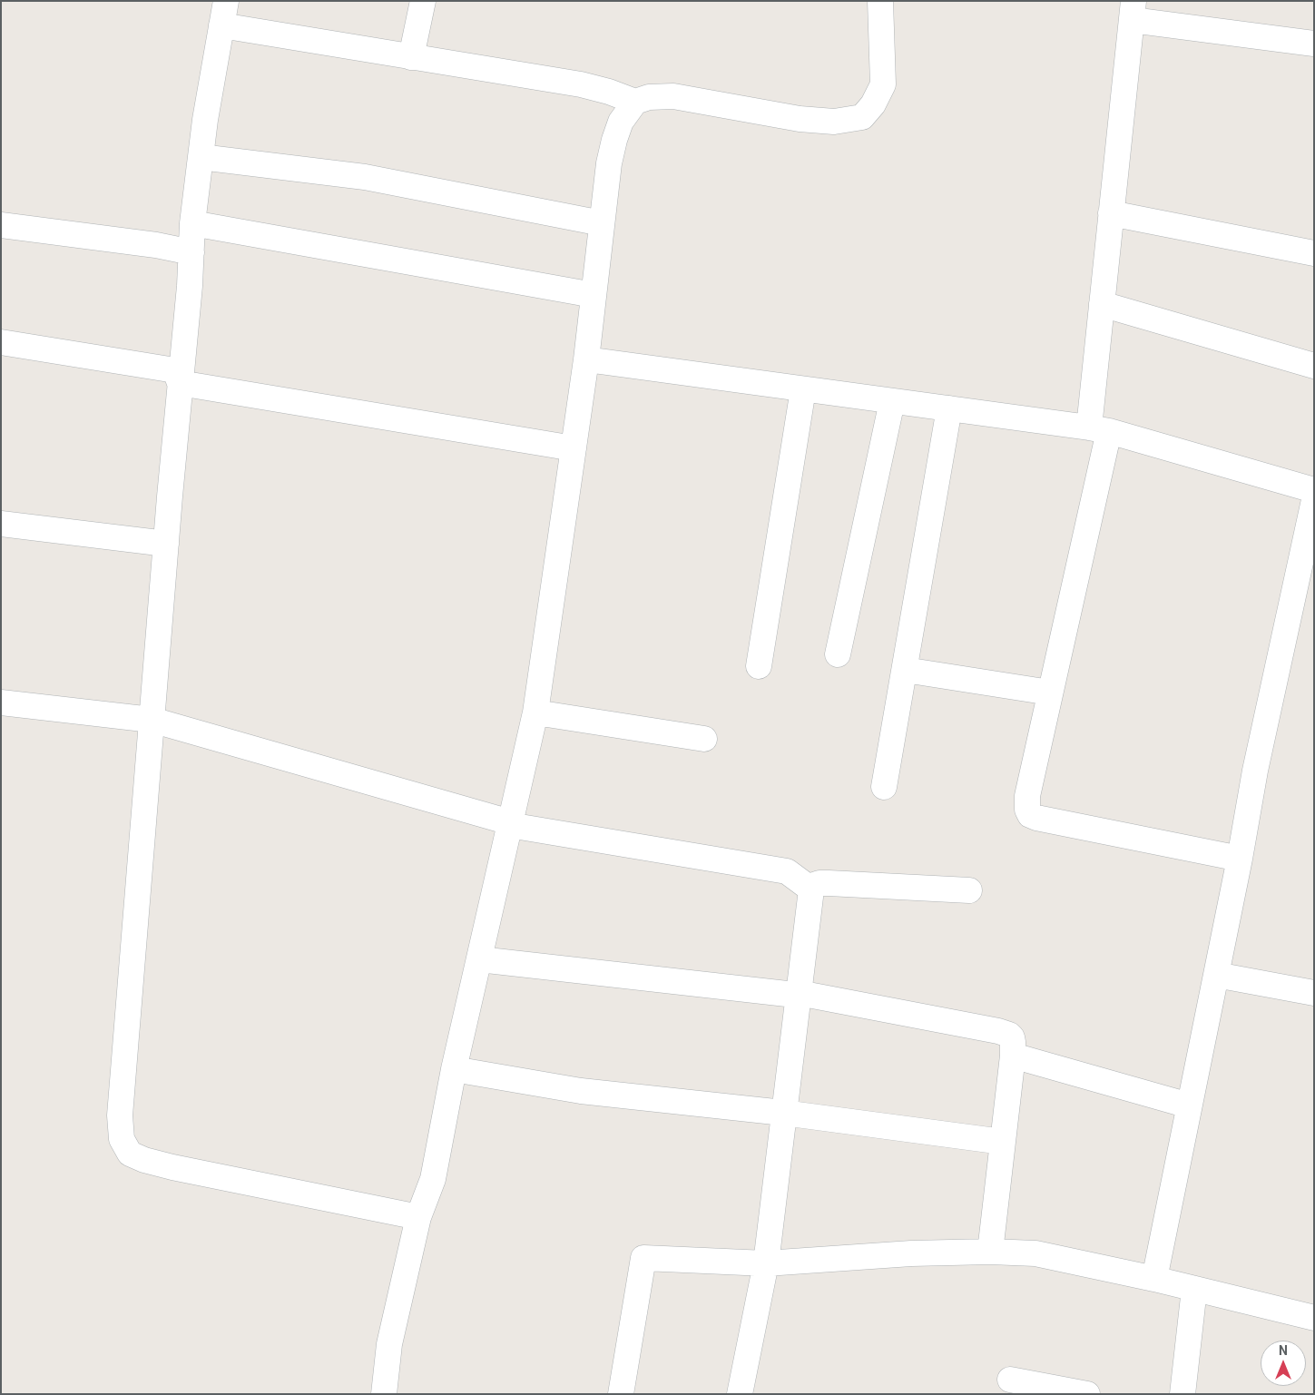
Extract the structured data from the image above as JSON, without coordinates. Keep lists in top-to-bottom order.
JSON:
{
  "north": "top"
}
